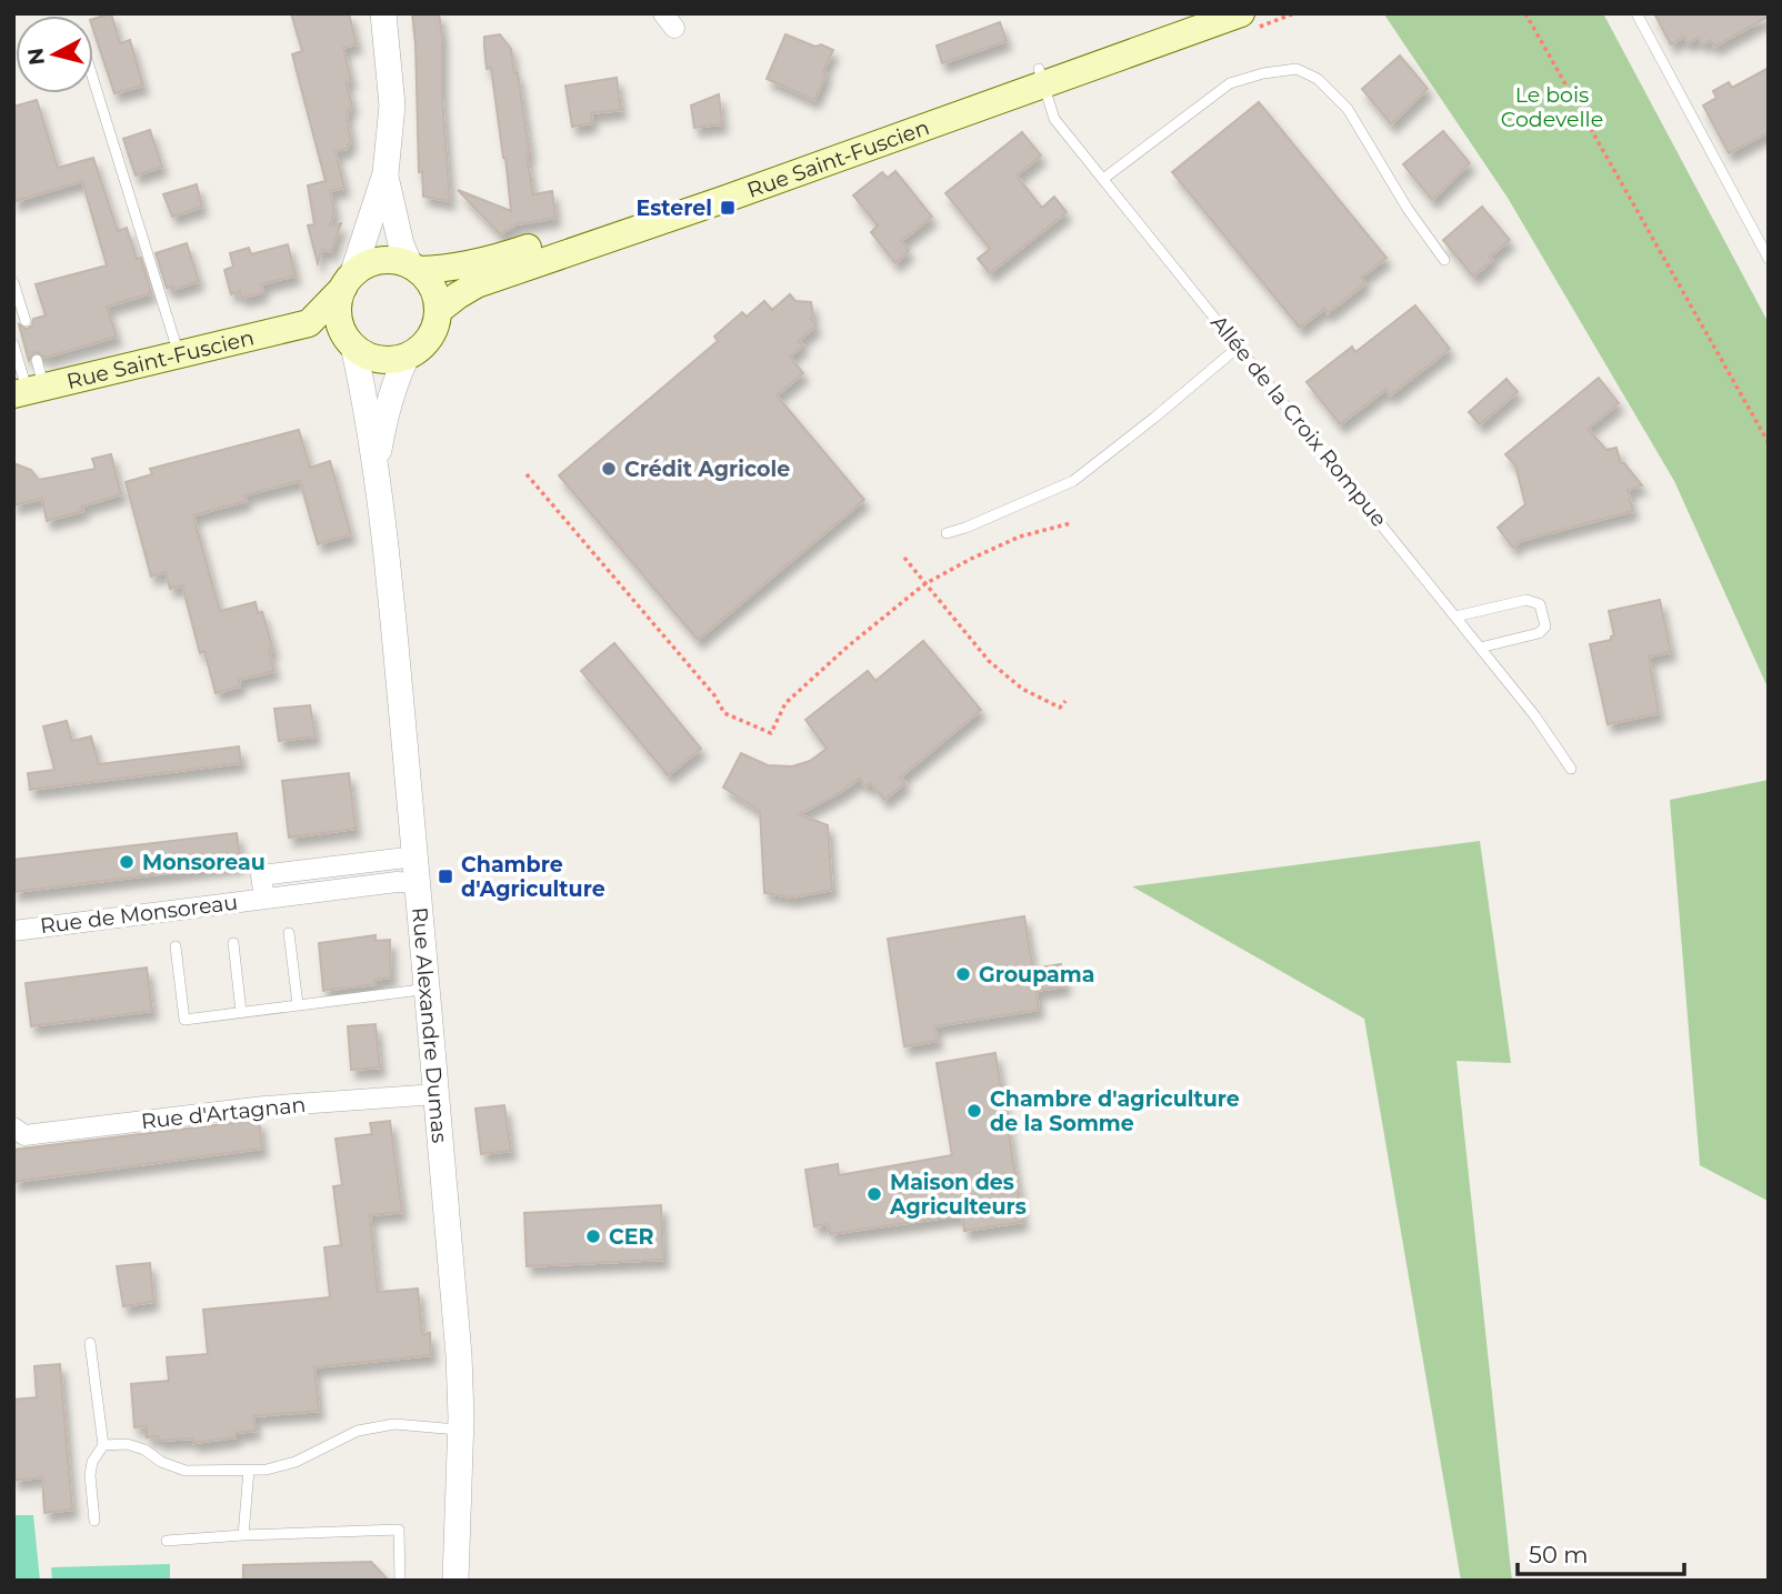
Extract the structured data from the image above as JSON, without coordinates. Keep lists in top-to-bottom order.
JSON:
{
  "streets": {
    "main road": ["Rue Saint-Fuscien"],
    "street": ["Rue de Monsoreau", "Rue Alexandre Dumas", "Rue d'Artagnan"],
    "lane": ["Allée de la Croix Rompue"]
  },
  "crossings": [
    ["Rue Saint-Fuscien", "Allée de la Croix Rompue"],
    ["Rue Saint-Fuscien", "Rue Alexandre Dumas"],
    ["Rue de Monsoreau", "Rue Alexandre Dumas"],
    ["Rue Alexandre Dumas", "Rue d'Artagnan"]
  ],
  "parks": ["Le bois Codevelle"],
  "places": {
    "transit": ["Esterel", "Chambre d'Agriculture"],
    "other": [
      "Crédit Agricole",
      "Monsoreau",
      "Groupama",
      "Chambre d'agriculture de la Somme",
      "Maison des Agriculteurs",
      "CER"
    ]
  },
  "scale_bar": "50 m",
  "north": "left"
}
